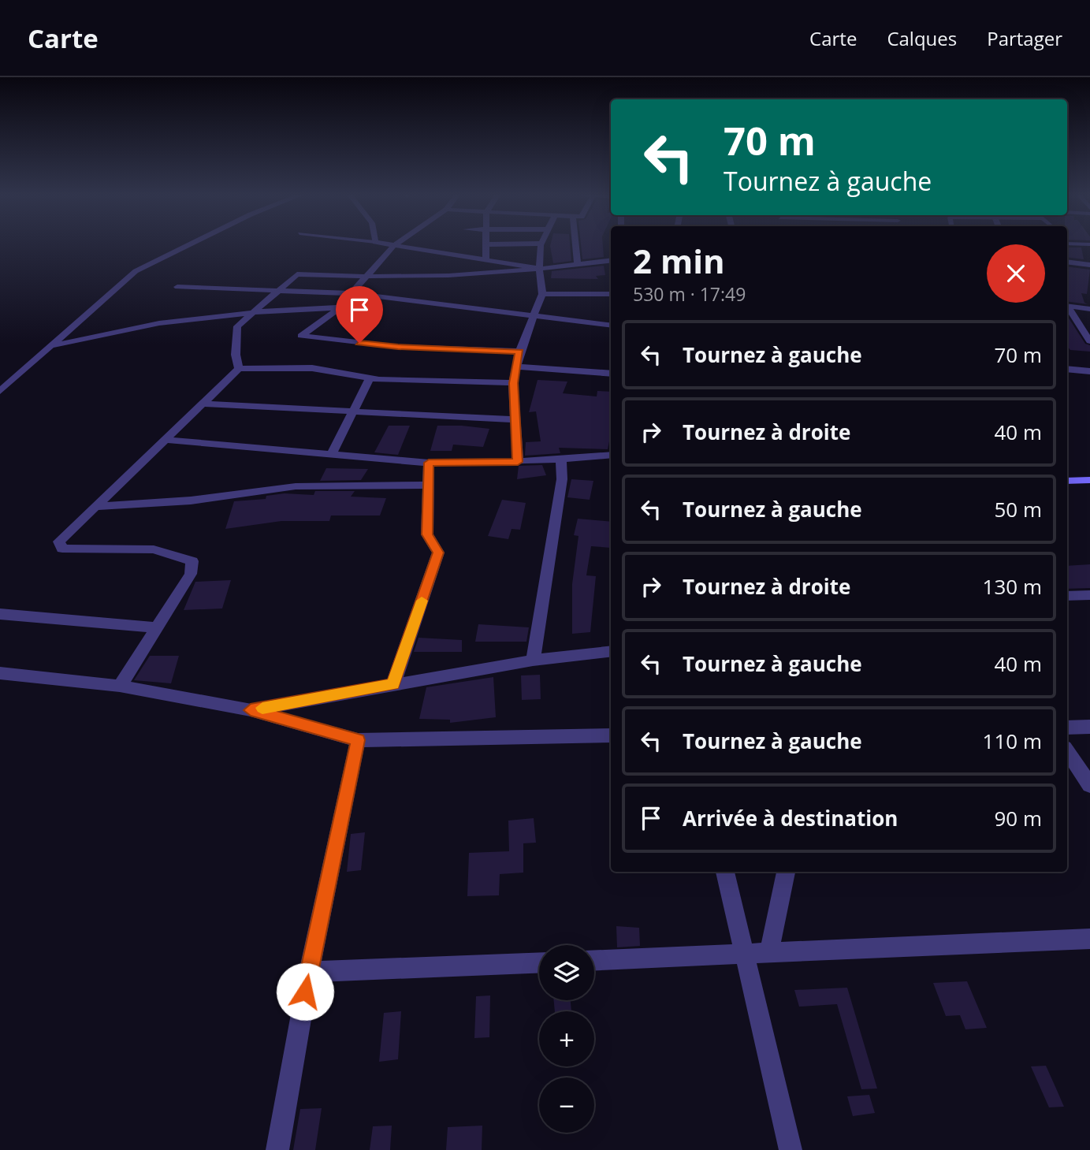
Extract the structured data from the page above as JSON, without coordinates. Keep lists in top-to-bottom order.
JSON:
{
  "page": {
    "header": "Carte",
    "nav": ["Carte", "Calques", "Partager"],
    "turn": ["70 m", "Tournez à gauche"],
    "heading": ["2 min", "530 m · 17:49"],
    "list": [
      {
        "name": "Tournez à gauche",
        "value": "70 m"
      },
      {
        "name": "Tournez à droite",
        "value": "40 m"
      },
      {
        "name": "Tournez à gauche",
        "value": "50 m"
      },
      {
        "name": "Tournez à droite",
        "value": "130 m"
      },
      {
        "name": "Tournez à gauche",
        "value": "40 m"
      },
      {
        "name": "Tournez à gauche",
        "value": "110 m"
      },
      {
        "name": "Arrivée à destination",
        "value": "90 m"
      }
    ],
    "map_buttons": ["+", "−"]
  }
}
